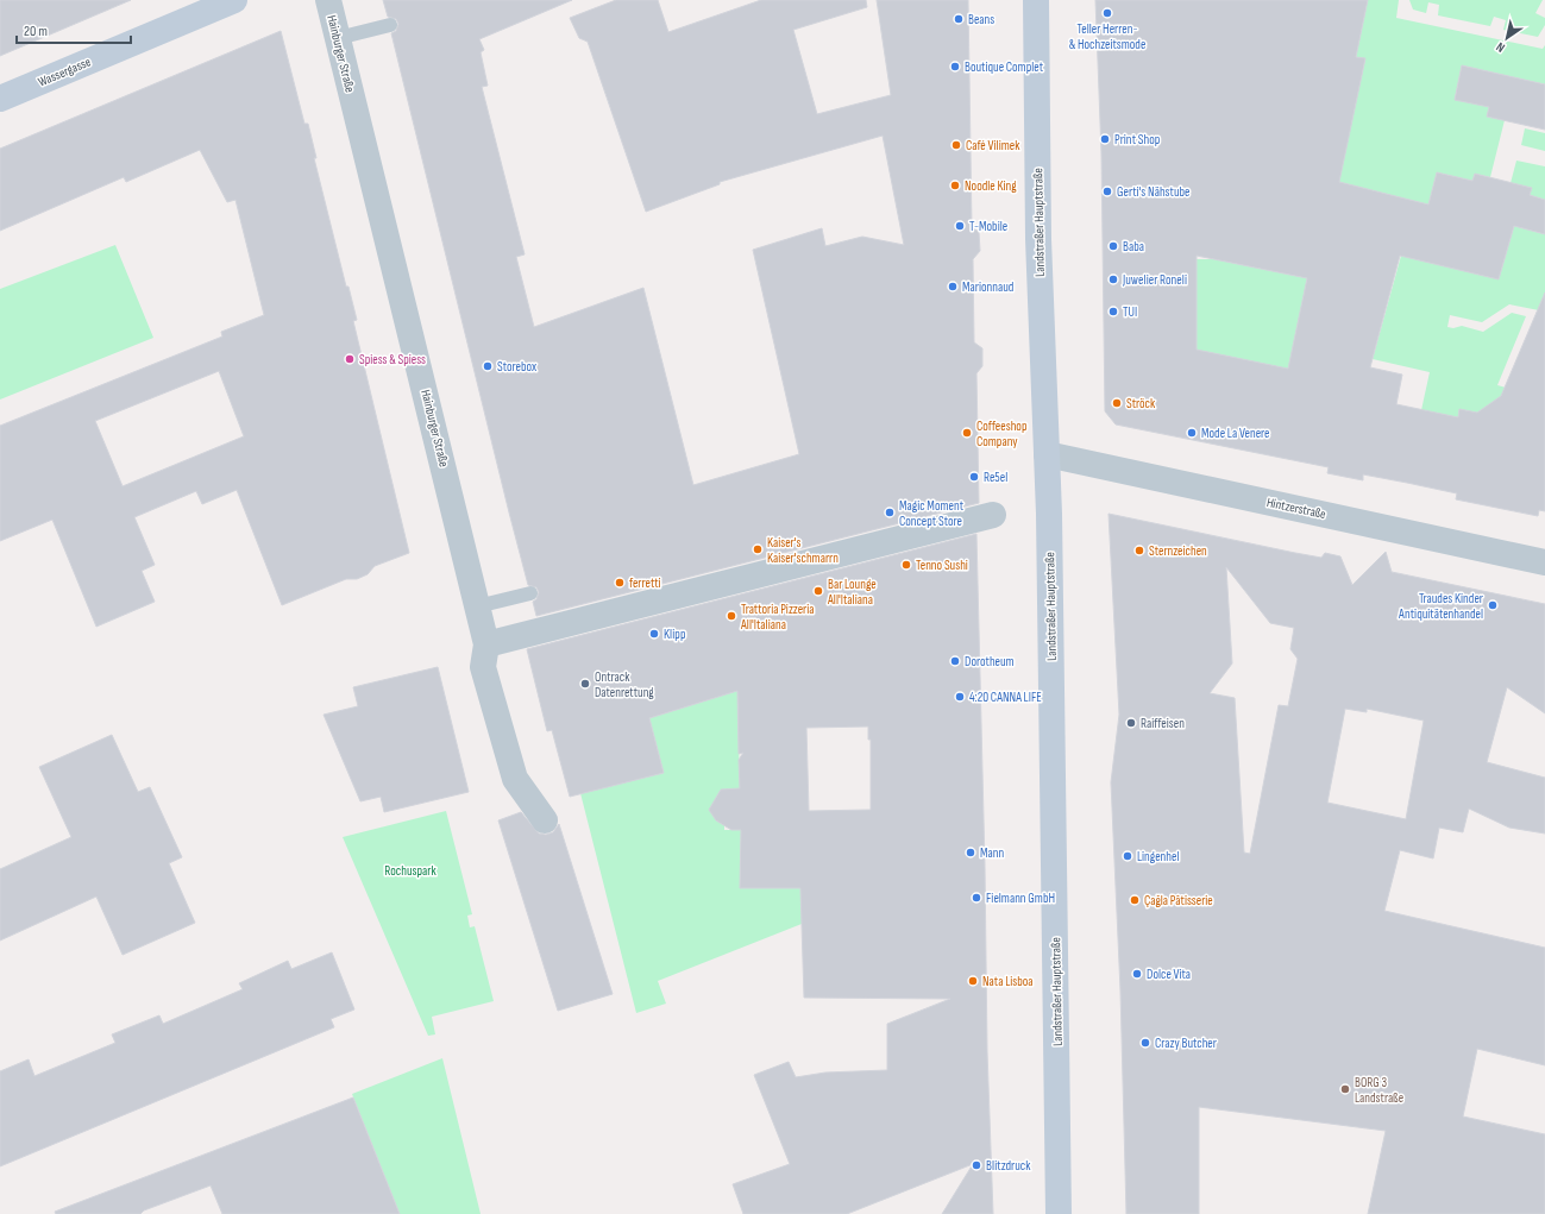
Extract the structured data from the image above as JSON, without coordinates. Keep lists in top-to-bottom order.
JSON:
{
  "streets": {
    "main road": ["Wassergasse", "Landstraßer Hauptstraße"],
    "street": ["Hainburger Straße", "Hintzerstraße"]
  },
  "crossings": [
    ["Landstraßer Hauptstraße", "Hintzerstraße"]
  ],
  "parks": ["Rochuspark"],
  "places": [
    "Teller Herren- & Hochzeitsmode",
    "Beans",
    "Boutique Complet",
    "Print Shop",
    "Café Vilimek",
    "Noodle King",
    "Gerti's Nähstube",
    "T-Mobile",
    "Baba",
    "Juwelier Roneli",
    "Marionnaud",
    "TUI",
    "Spiess & Spiess",
    "Storebox",
    "Ströck",
    "Coffeeshop Company",
    "Mode La Venere",
    "Re5el",
    "Magic Moment Concept Store",
    "Kaiser's Kaiser'schmarrn",
    "Sternzeichen",
    "Tenno Sushi",
    "ferretti",
    "Bar Lounge All'Italiana",
    "Traudes Kinder Antiquitätenhandel",
    "Trattoria Pizzeria All'Italiana",
    "Klipp",
    "Dorotheum",
    "Ontrack Datenrettung",
    "4:20 CANNA LIFE",
    "Raiffeisen",
    "Mann",
    "Lingenhel",
    "Fielmann GmbH",
    "Çağla Pâtisserie",
    "Dolce Vita",
    "Nata Lisboa",
    "Crazy Butcher",
    "BORG 3 Landstraße",
    "Blitzdruck"
  ],
  "scale_bar": "20 m",
  "north": "bottom left"
}
